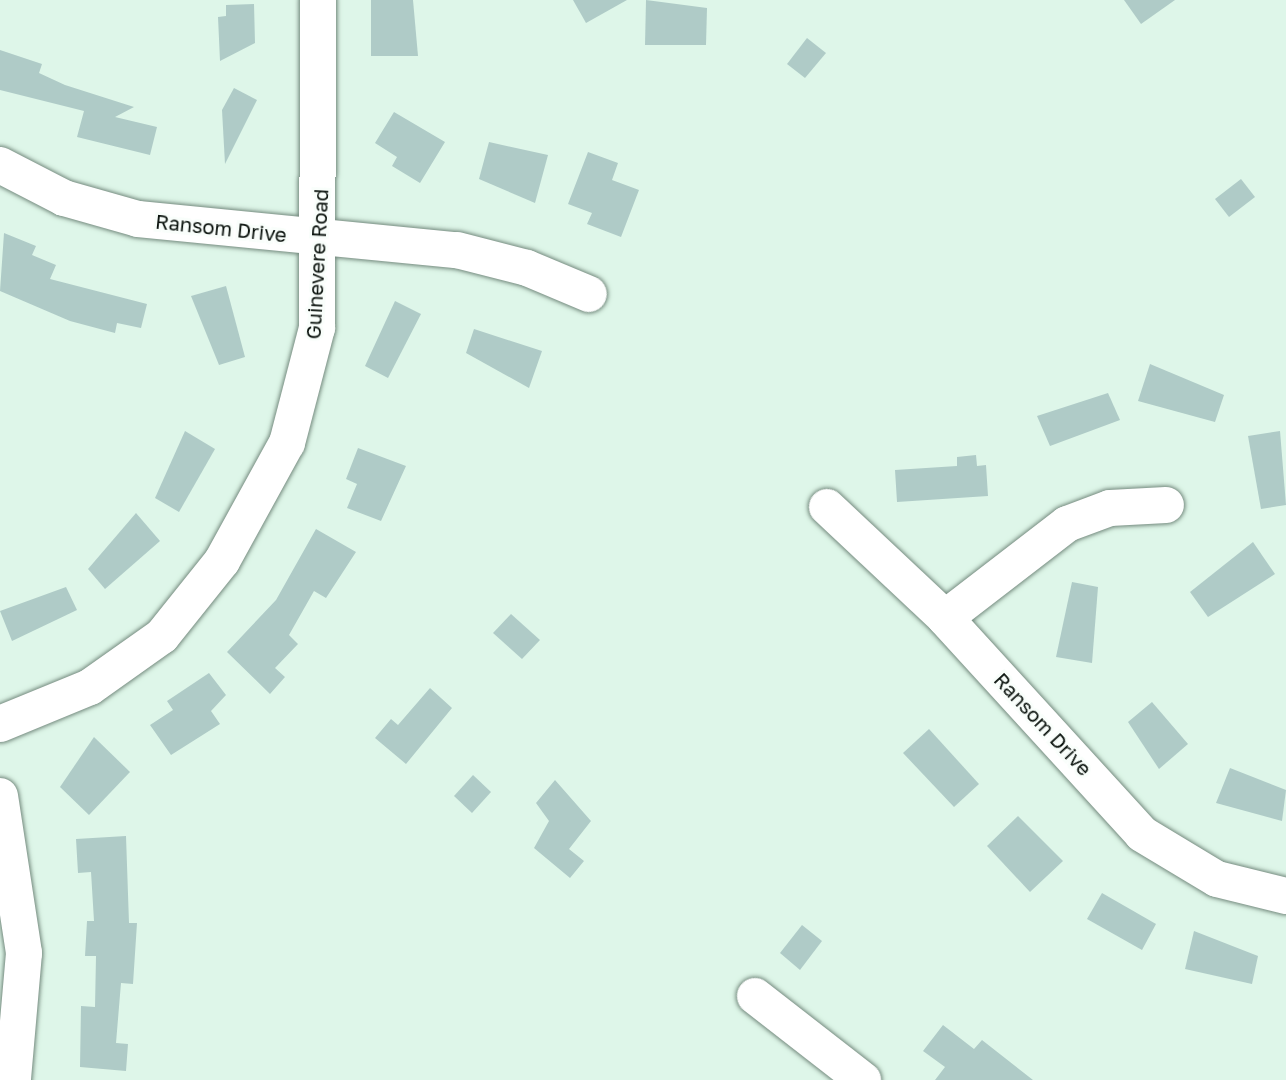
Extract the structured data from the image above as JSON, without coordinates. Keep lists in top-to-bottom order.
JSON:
{
  "streets": {
    "street": ["Ransom Drive", "Guinevere Road"]
  },
  "crossings": [
    ["Ransom Drive", "Guinevere Road"]
  ]
}
